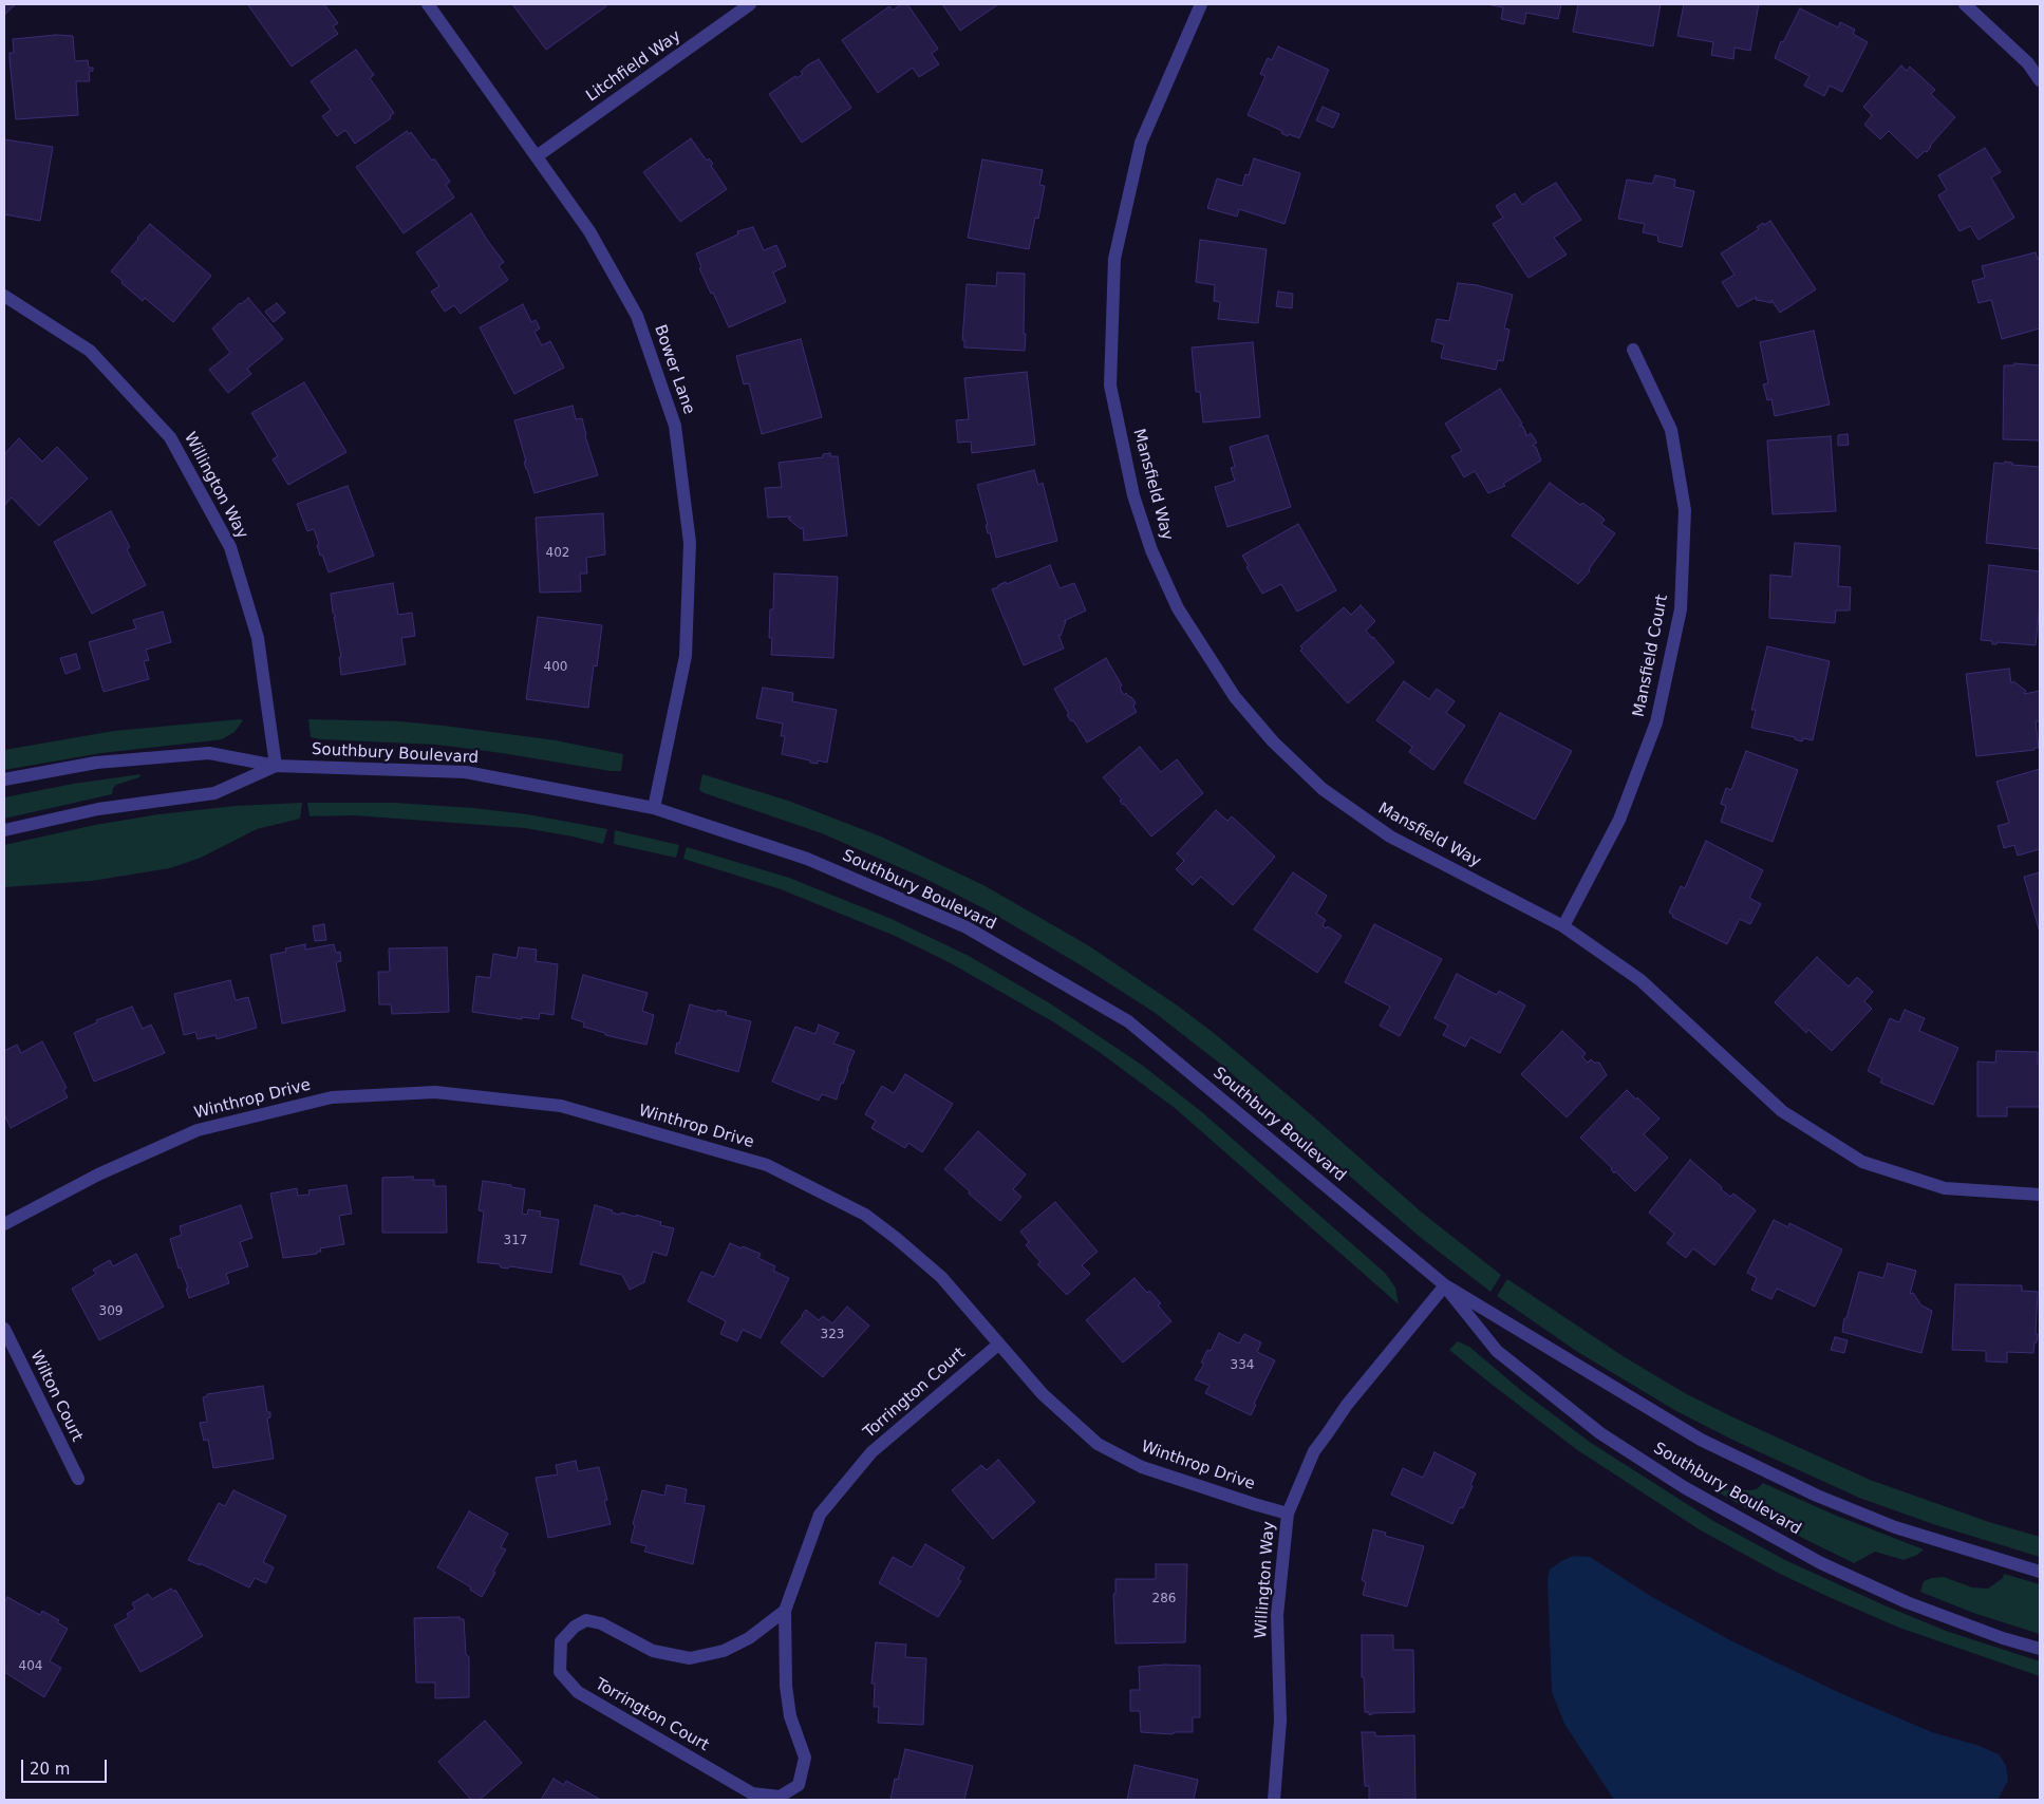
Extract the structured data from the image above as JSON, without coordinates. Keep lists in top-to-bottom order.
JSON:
{
  "streets": {
    "street": [
      "Litchfield Way",
      "Bower Lane",
      "Mansfield Way",
      "Willington Way",
      "Mansfield Court",
      "Southbury Boulevard",
      "Winthrop Drive",
      "Torrington Court",
      "Wilton Court"
    ]
  },
  "crossings": [
    ["Litchfield Way", "Bower Lane"],
    ["Bower Lane", "Southbury Boulevard"],
    ["Mansfield Way", "Mansfield Court"],
    ["Willington Way", "Southbury Boulevard"],
    ["Willington Way", "Winthrop Drive"],
    ["Winthrop Drive", "Torrington Court"]
  ],
  "house_numbers": [
    "402",
    "400",
    "317",
    "309",
    "323",
    "334",
    "286",
    "404"
  ],
  "scale_bar": "20 m"
}
